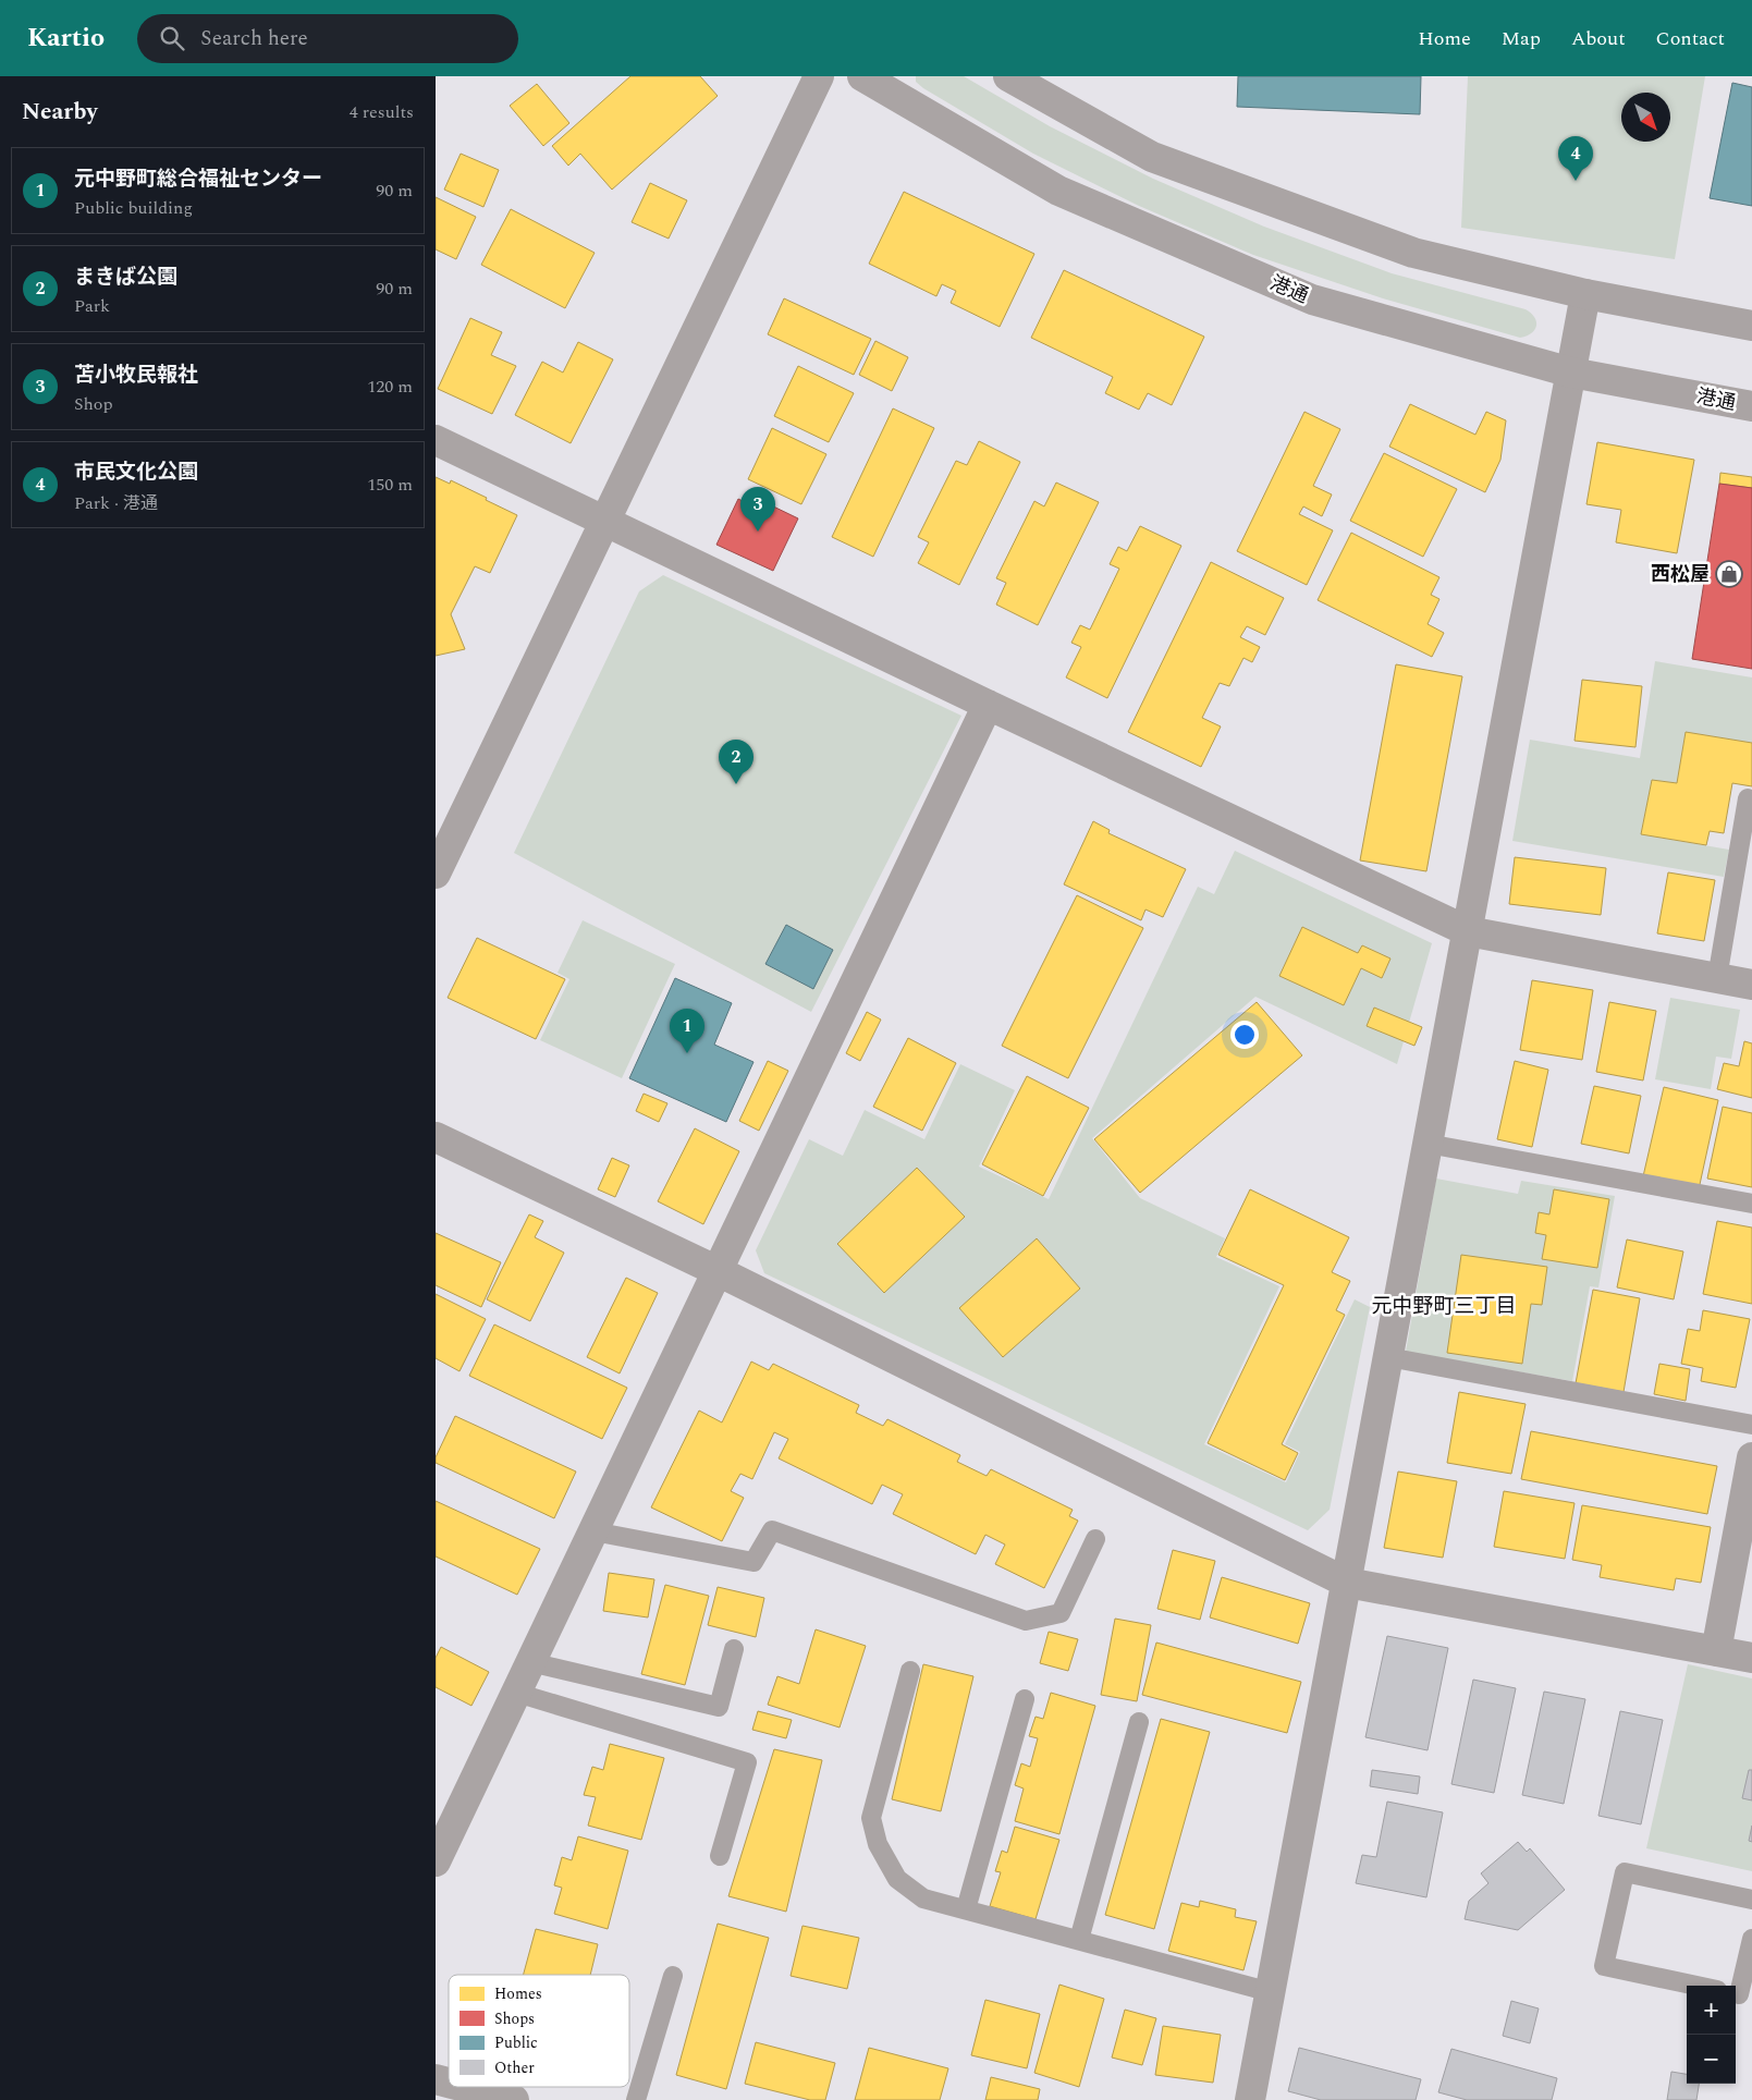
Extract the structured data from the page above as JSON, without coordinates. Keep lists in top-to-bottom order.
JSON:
{
  "streets": {
    "street": ["港通"]
  },
  "districts": ["元中野町三丁目"],
  "places": {
    "shop": ["西松屋"]
  },
  "legend": [
    "Homes",
    "Shops",
    "Public",
    "Other"
  ],
  "north": "bottom right",
  "page": {
    "header": "Kartio",
    "search": "Search here",
    "nav": [
      "Home",
      "Map",
      "About",
      "Contact"
    ],
    "heading": ["Nearby", "4 results"],
    "pins": [
      "4",
      "3",
      "2",
      "1"
    ],
    "list": [
      {
        "mark": "1",
        "name": "元中野町総合福祉センター",
        "note": "Public building",
        "value": "90 m"
      },
      {
        "mark": "2",
        "name": "まきば公園",
        "note": "Park",
        "value": "90 m"
      },
      {
        "mark": "3",
        "name": "苫小牧民報社",
        "note": "Shop",
        "value": "120 m"
      },
      {
        "mark": "4",
        "name": "市民文化公園",
        "note": "Park · 港通",
        "value": "150 m"
      }
    ],
    "map_buttons": ["+", "−"]
  }
}
